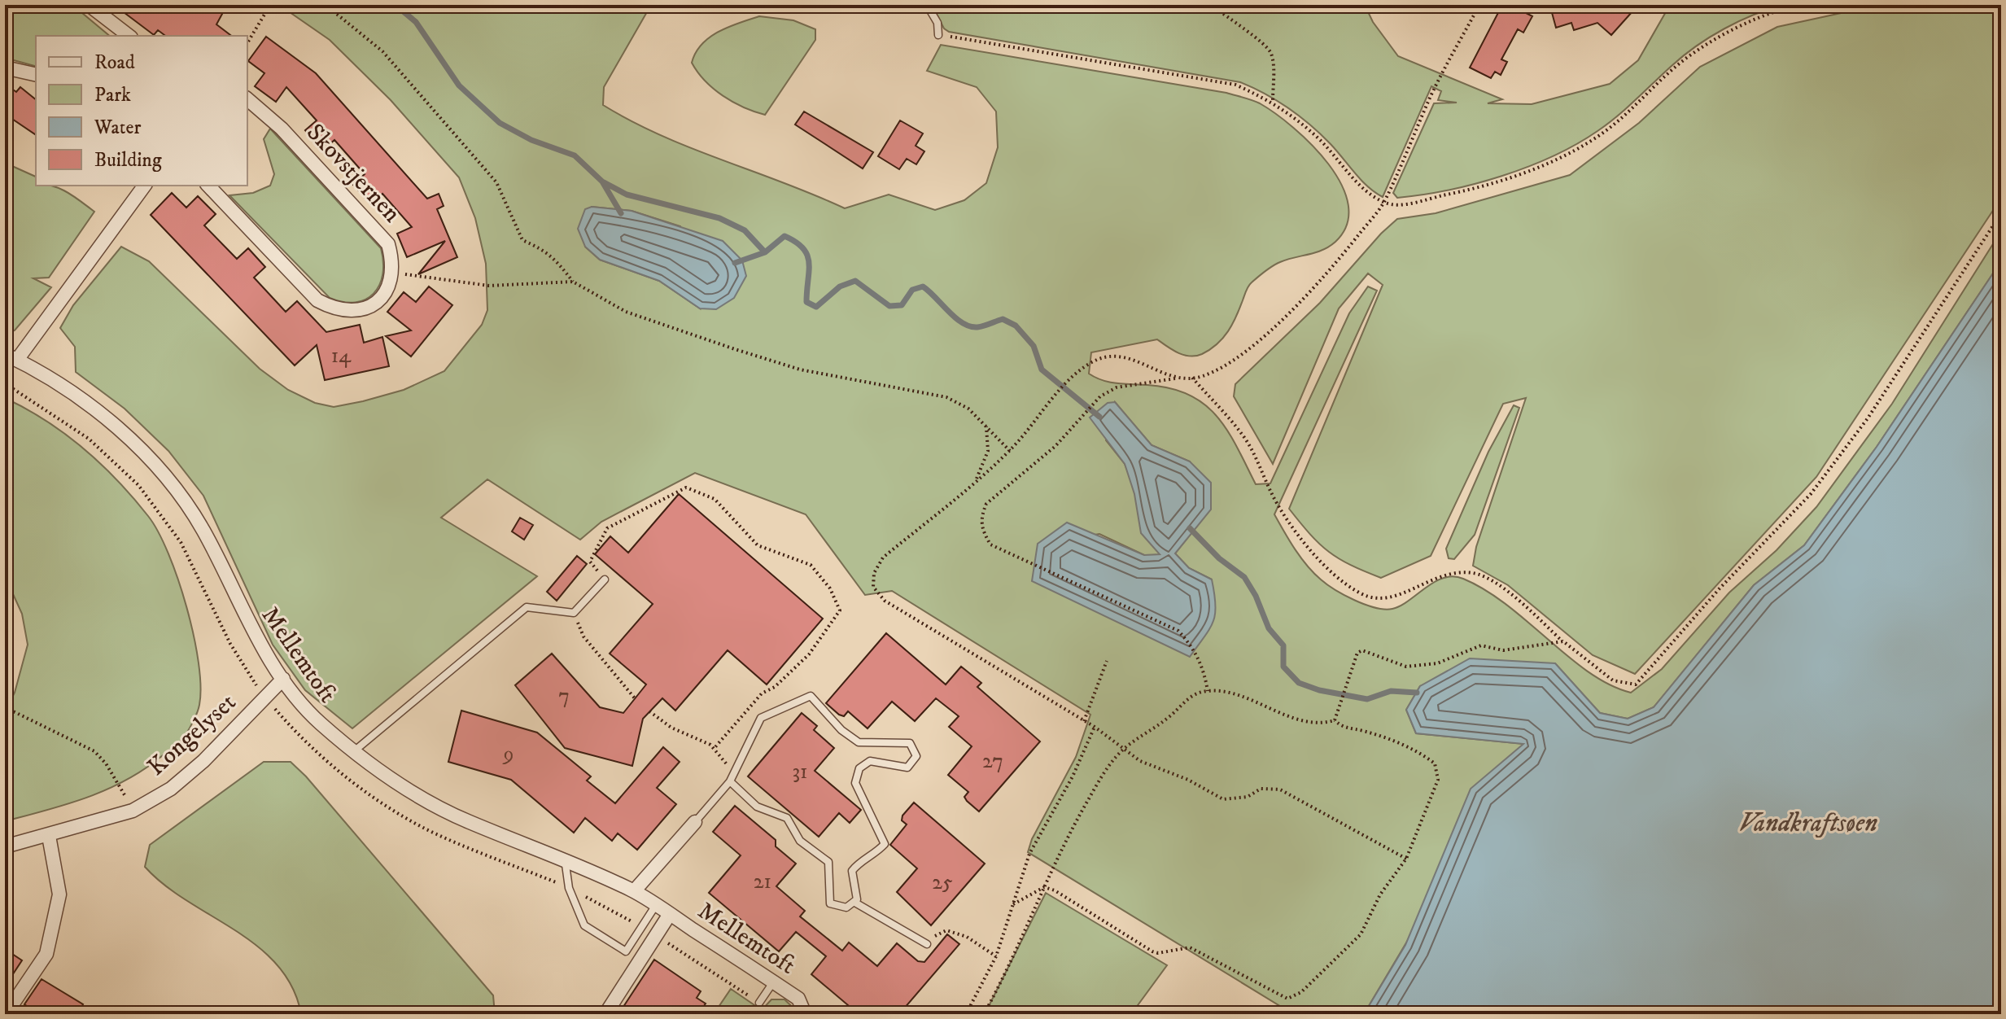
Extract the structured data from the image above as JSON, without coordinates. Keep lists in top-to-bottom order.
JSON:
{
  "streets": {
    "street": ["Skovstjernen", "Mellemtoft", "Kongelyset"]
  },
  "crossings": [
    ["Mellemtoft", "Kongelyset"]
  ],
  "water": ["Vandkraftsøen"],
  "house_numbers": [
    "14",
    "7",
    "9",
    "27",
    "31",
    "21",
    "25"
  ],
  "legend": [
    "Road",
    "Park",
    "Water",
    "Building"
  ]
}
